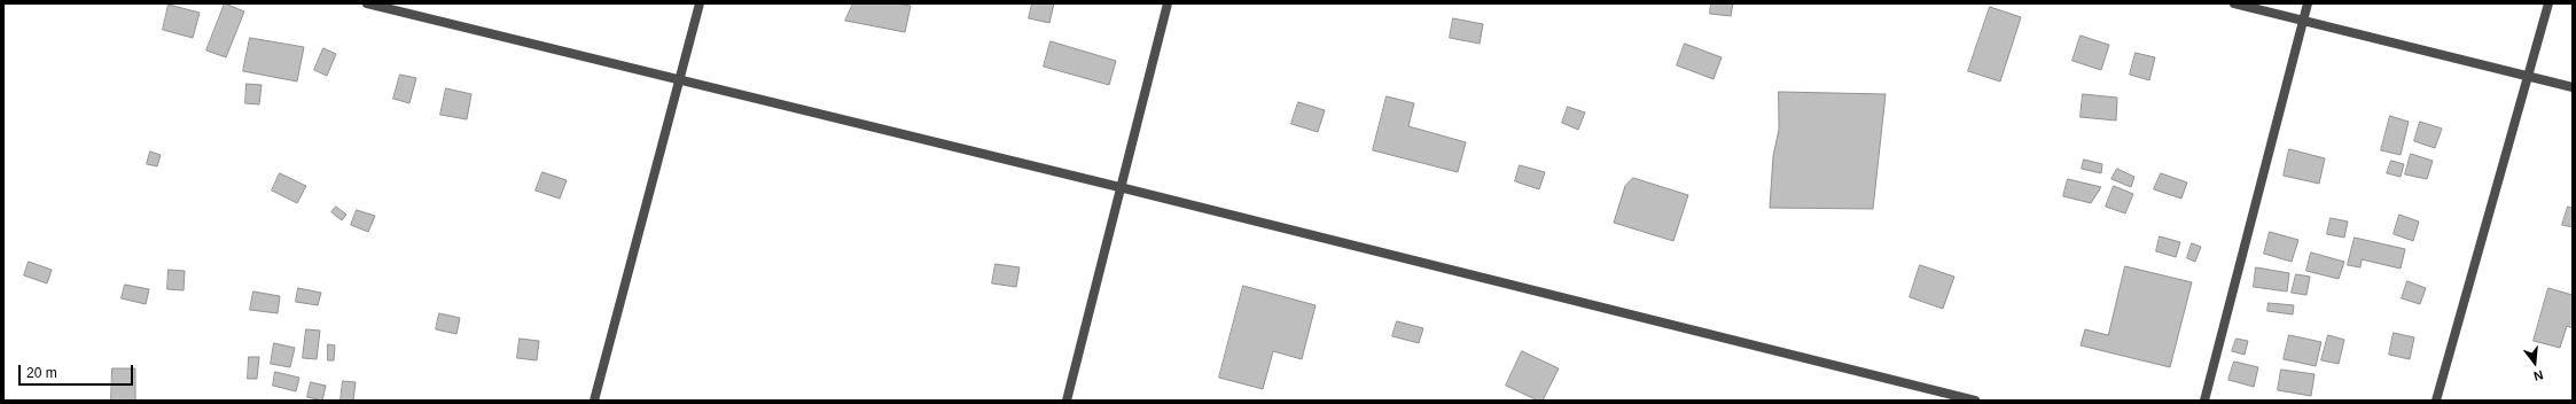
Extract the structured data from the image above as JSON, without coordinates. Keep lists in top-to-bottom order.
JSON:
{
  "scale_bar": "20 m",
  "north": "bottom"
}
